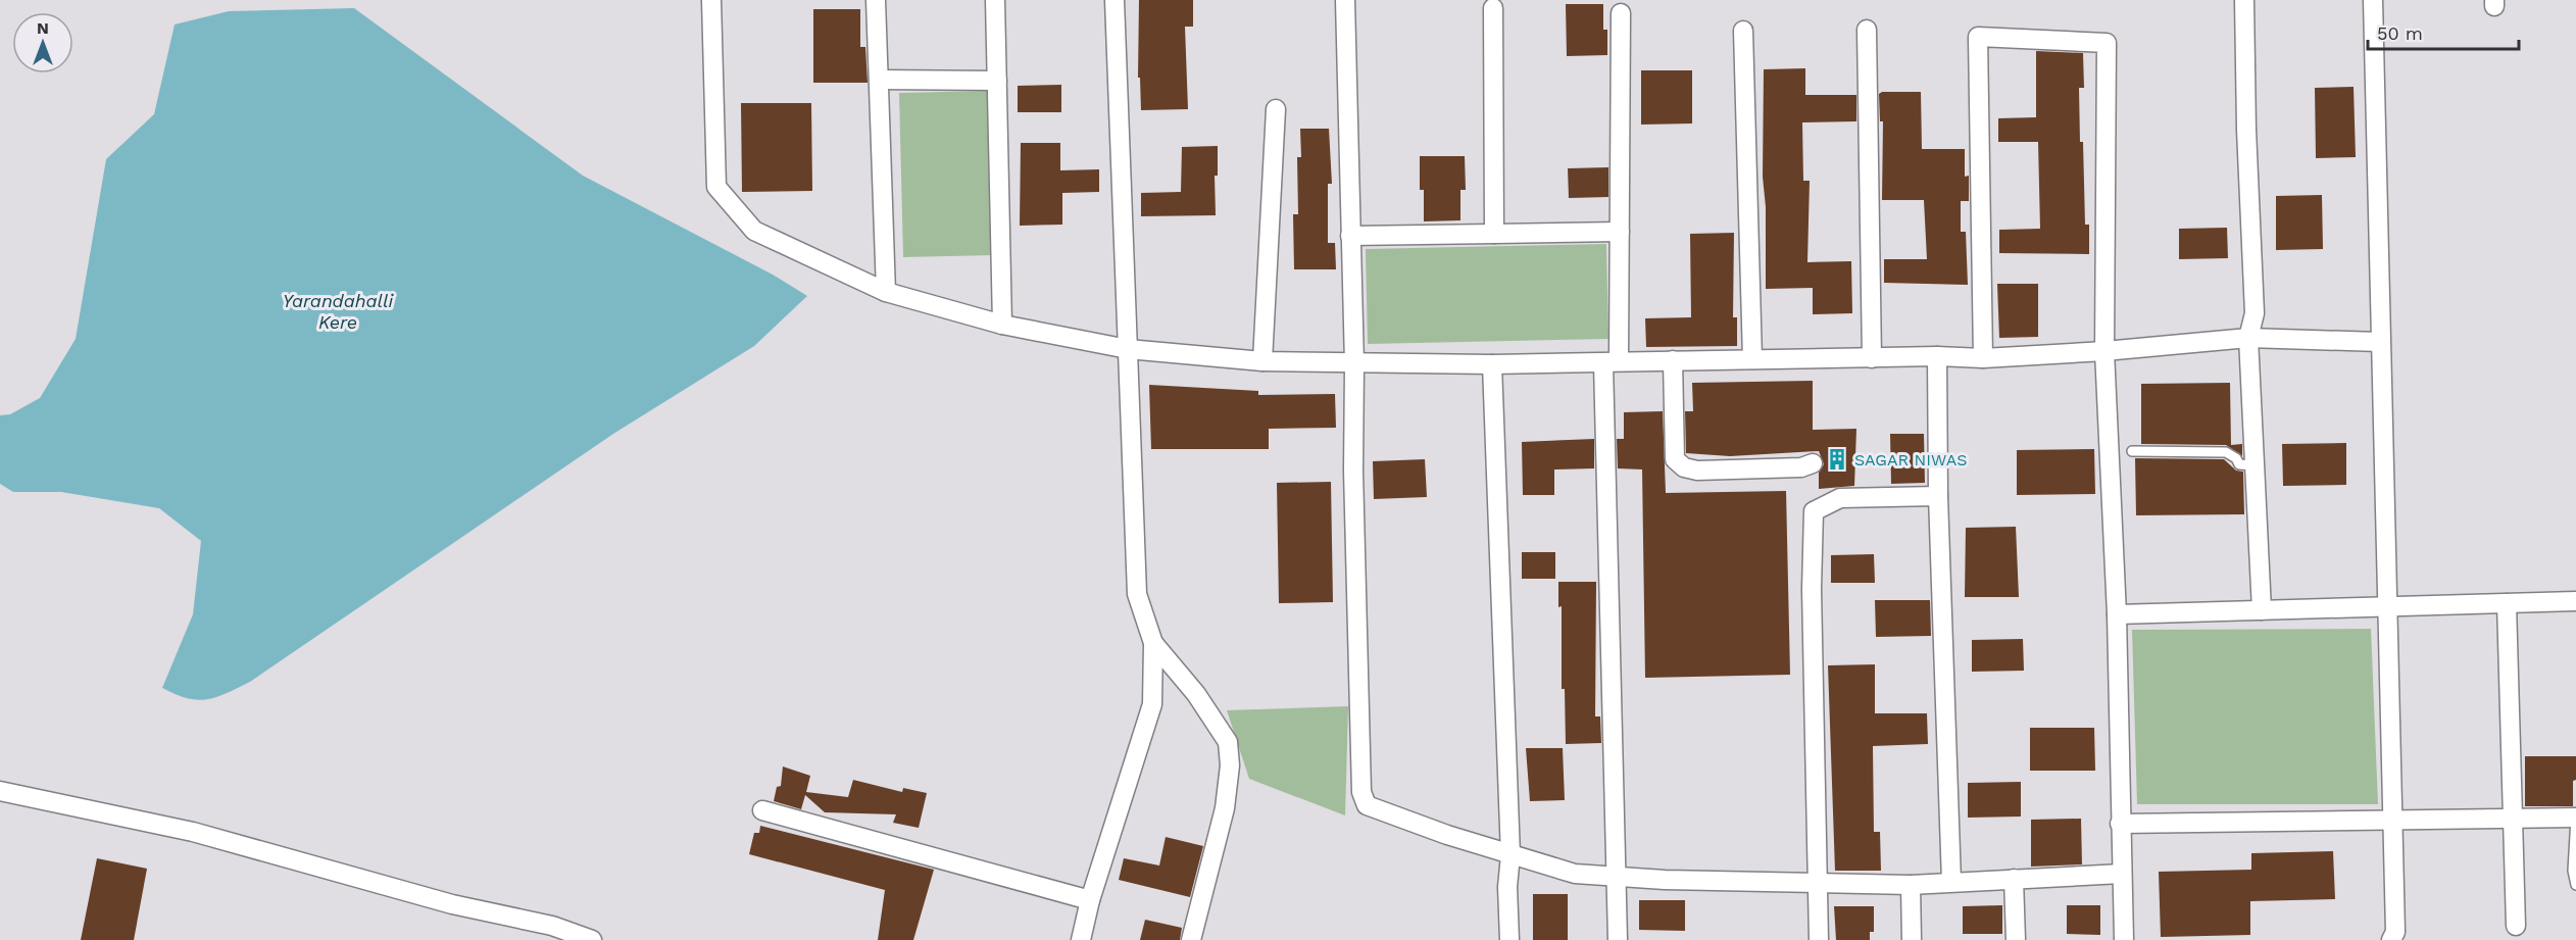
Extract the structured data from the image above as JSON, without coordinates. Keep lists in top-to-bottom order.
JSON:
{
  "water": ["Yarandahalli Kere"],
  "places": {
    "building": ["SAGAR NIWAS"]
  },
  "scale_bar": "50 m",
  "north": "top"
}
